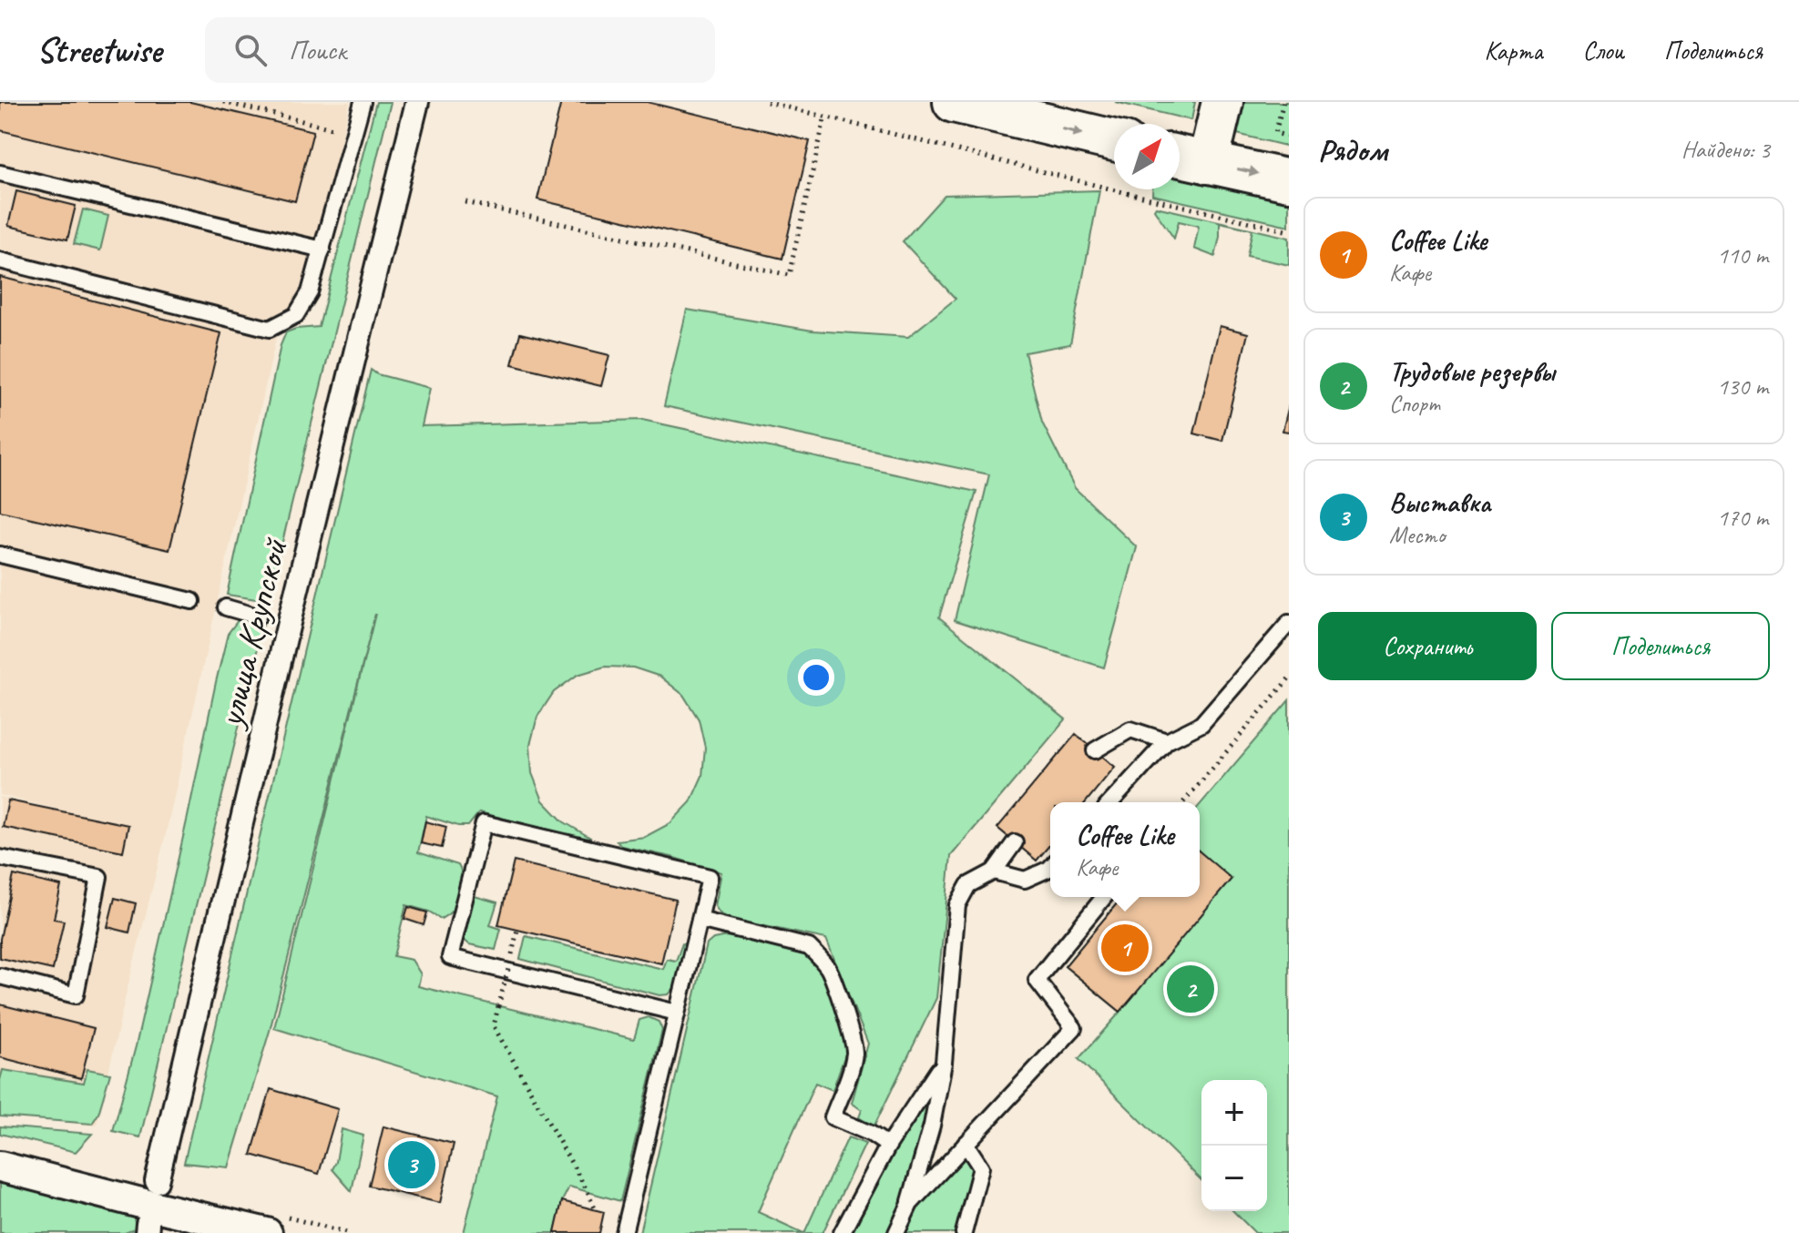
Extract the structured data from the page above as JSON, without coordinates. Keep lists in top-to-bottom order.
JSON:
{
  "streets": {
    "street": ["улица Крупской"]
  },
  "north": "top right",
  "page": {
    "header": "Streetwise",
    "search": "Поиск",
    "nav": ["Карта", "Слои", "Поделиться"],
    "heading": ["Рядом", "Найдено: 3"],
    "list": [
      {
        "mark": "1",
        "name": "Coffee Like",
        "note": "Кафе",
        "value": "110 m"
      },
      {
        "mark": "2",
        "name": "Трудовые резервы",
        "note": "Спорт",
        "value": "130 m"
      },
      {
        "mark": "3",
        "name": "Выставка",
        "note": "Место",
        "value": "170 m"
      }
    ],
    "buttons": ["Сохранить", "Поделиться"],
    "popup": ["Coffee Like", "Кафе"],
    "pins": ["1", "2", "3"],
    "map_buttons": ["+", "−"]
  }
}
